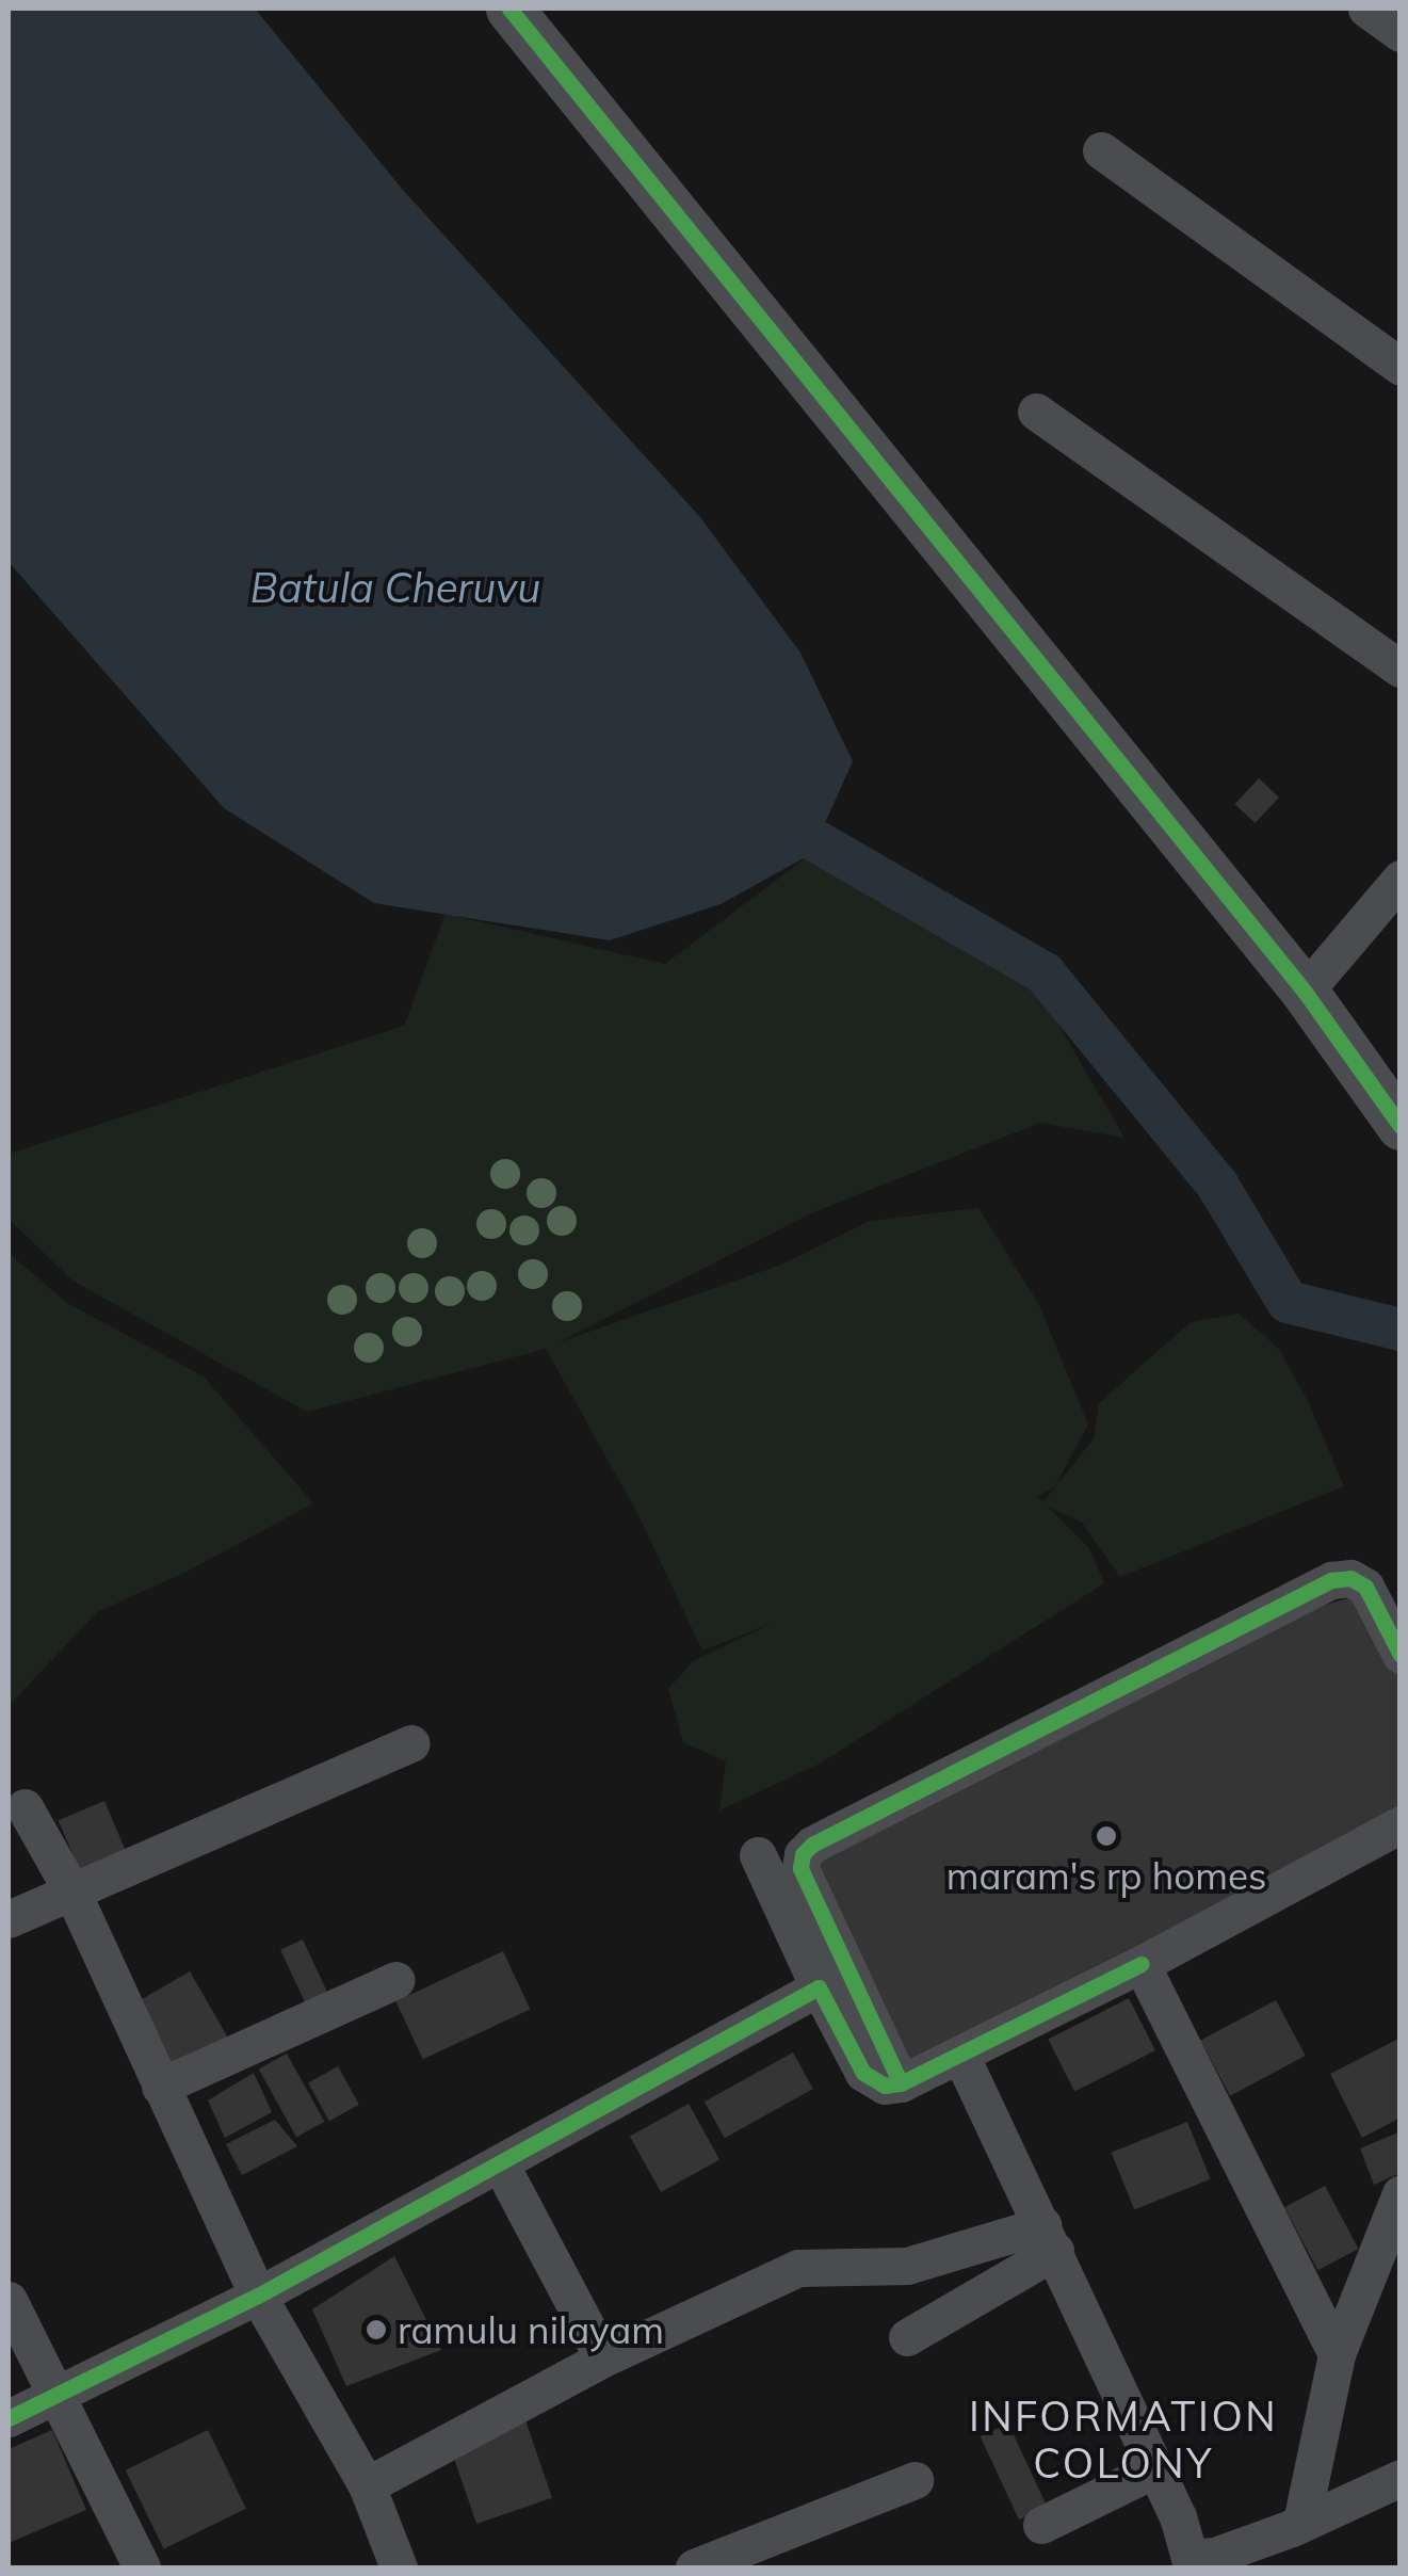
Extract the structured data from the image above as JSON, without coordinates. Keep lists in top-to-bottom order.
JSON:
{
  "districts": ["INFORMATION COLONY"],
  "water": ["Batula Cheruvu"],
  "places": ["maram's rp homes", "ramulu nilayam"]
}
